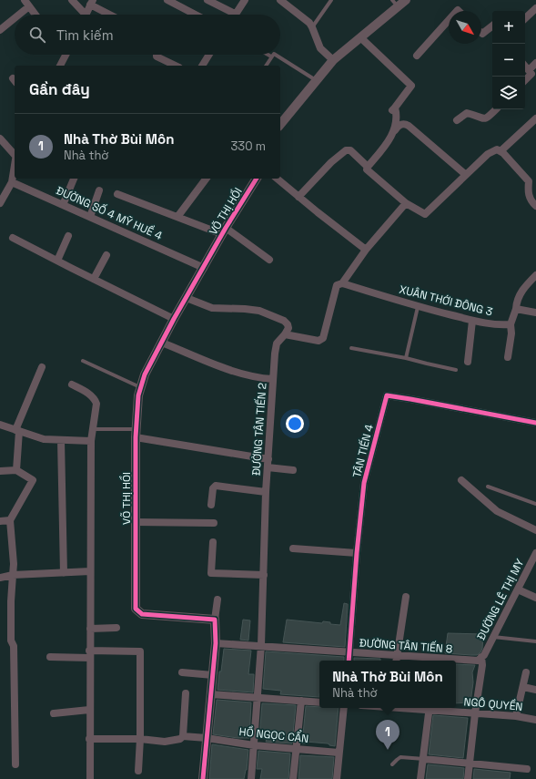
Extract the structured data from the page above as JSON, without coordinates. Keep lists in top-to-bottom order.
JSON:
{
  "streets": {
    "street": [
      "VÕ THỊ HỒI",
      "ĐƯỜNG SỐ 4 MỸ HUỀ 4",
      "XUÂN THỚI ĐÔNG 3",
      "ĐƯỜNG TÂN TIẾN 2",
      "TÂN TIẾN 4",
      "ĐƯỜNG LÊ THỊ MY",
      "ĐƯỜNG TÂN TIẾN 8",
      "NGÔ QUYỀN",
      "HỒ NGỌC CẨN"
    ]
  },
  "crossings": [
    ["VÕ THỊ HỒI", "ĐƯỜNG SỐ 4 MỸ HUỀ 4"],
    ["ĐƯỜNG TÂN TIẾN 2", "ĐƯỜNG TÂN TIẾN 8"],
    ["ĐƯỜNG TÂN TIẾN 2", "HỒ NGỌC CẨN"],
    ["TÂN TIẾN 4", "ĐƯỜNG TÂN TIẾN 8"],
    ["ĐƯỜNG LÊ THỊ MY", "ĐƯỜNG TÂN TIẾN 8"]
  ],
  "north": "bottom right",
  "page": {
    "map_buttons": ["+", "−"],
    "search": "Tìm kiếm",
    "heading": "Gần đây",
    "list": [
      {
        "mark": "1",
        "name": "Nhà Thờ Bùi Môn",
        "note": "Nhà thờ",
        "value": "330 m"
      }
    ],
    "popup": ["Nhà Thờ Bùi Môn", "Nhà thờ"],
    "pins": "1"
  }
}
